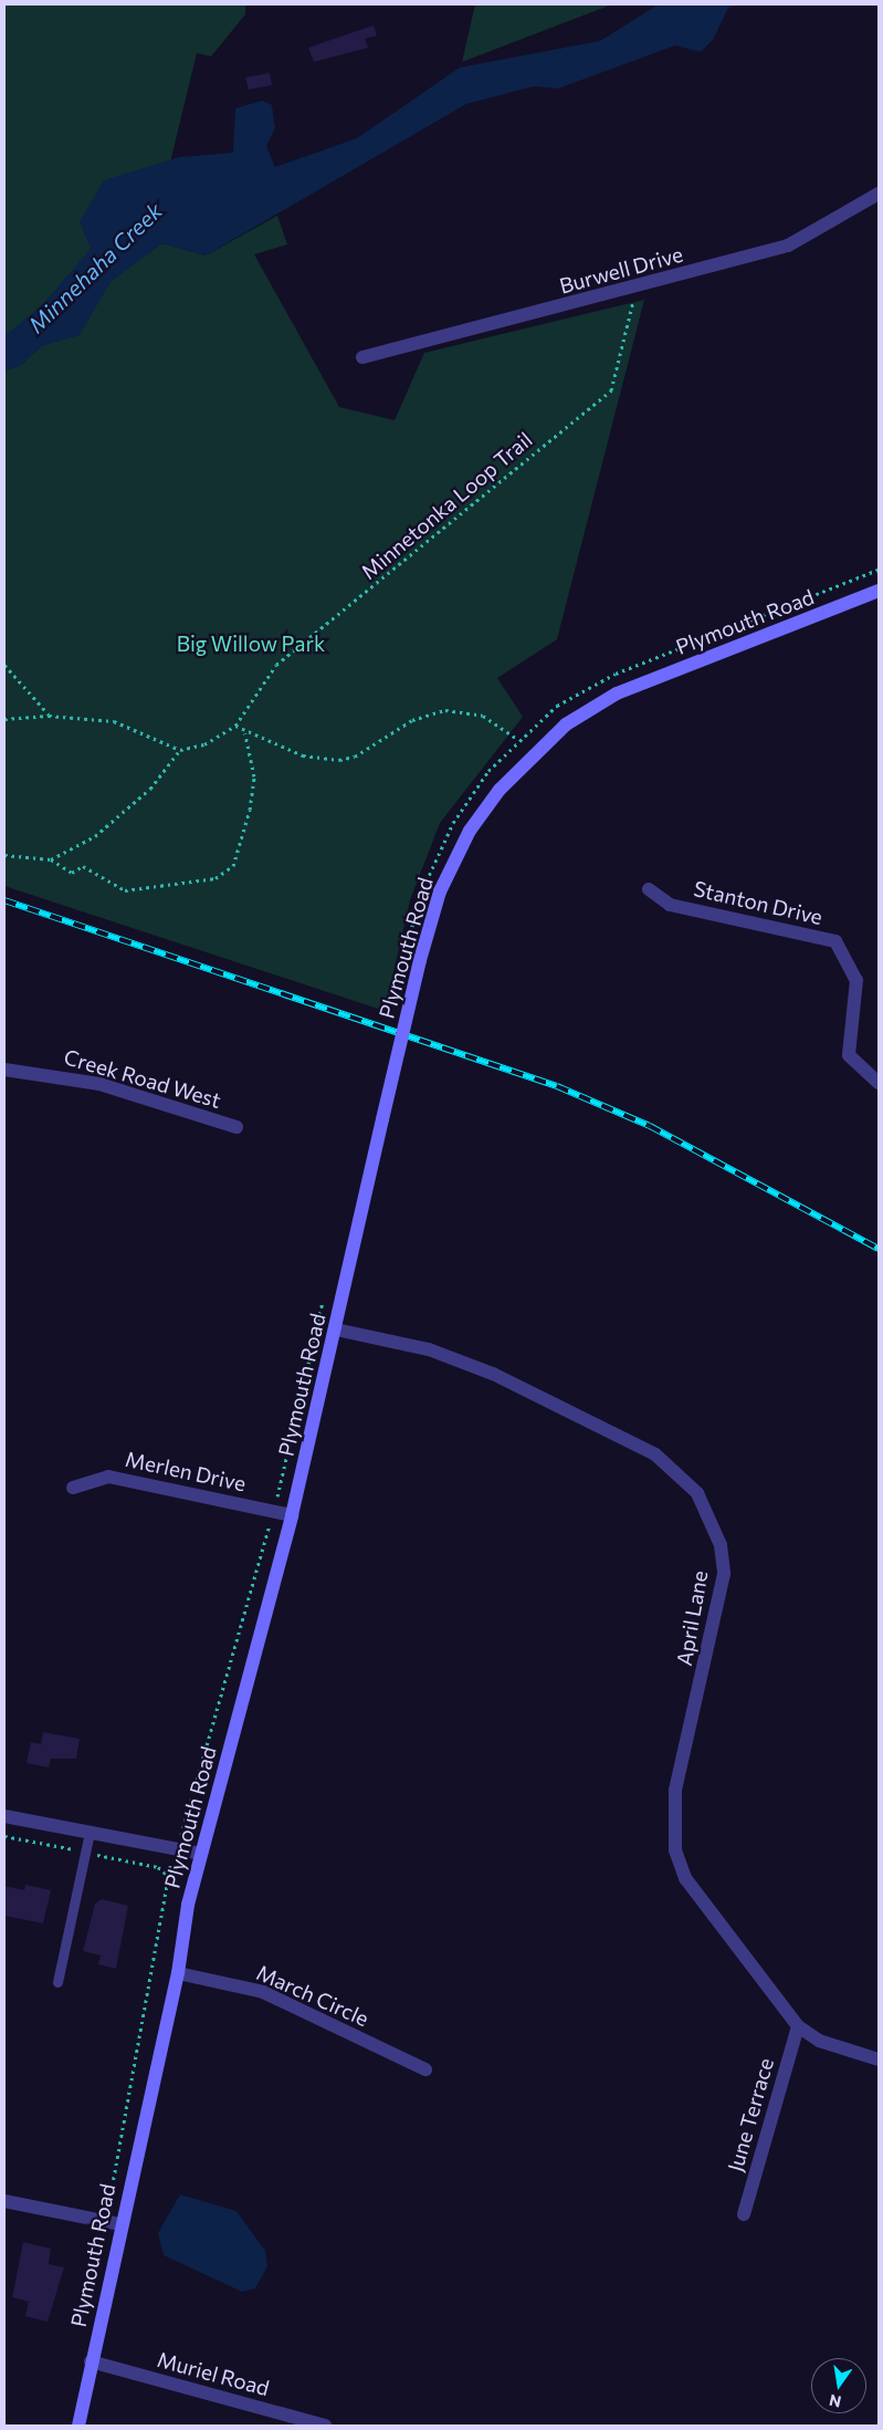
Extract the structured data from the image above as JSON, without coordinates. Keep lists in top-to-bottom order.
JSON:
{
  "streets": {
    "main road": ["Plymouth Road"],
    "street": [
      "Burwell Drive",
      "Stanton Drive",
      "Creek Road West",
      "Merlen Drive",
      "April Lane",
      "March Circle",
      "June Terrace",
      "Muriel Road"
    ],
    "path": ["Minnetonka Loop Trail"]
  },
  "crossings": [
    ["Burwell Drive", "Minnetonka Loop Trail"],
    ["Plymouth Road", "Merlen Drive"],
    ["Plymouth Road", "April Lane"],
    ["Plymouth Road", "March Circle"],
    ["Plymouth Road", "Muriel Road"],
    ["April Lane", "June Terrace"]
  ],
  "water": ["Minnehaha Creek"],
  "parks": ["Big Willow Park"],
  "north": "bottom"
}
